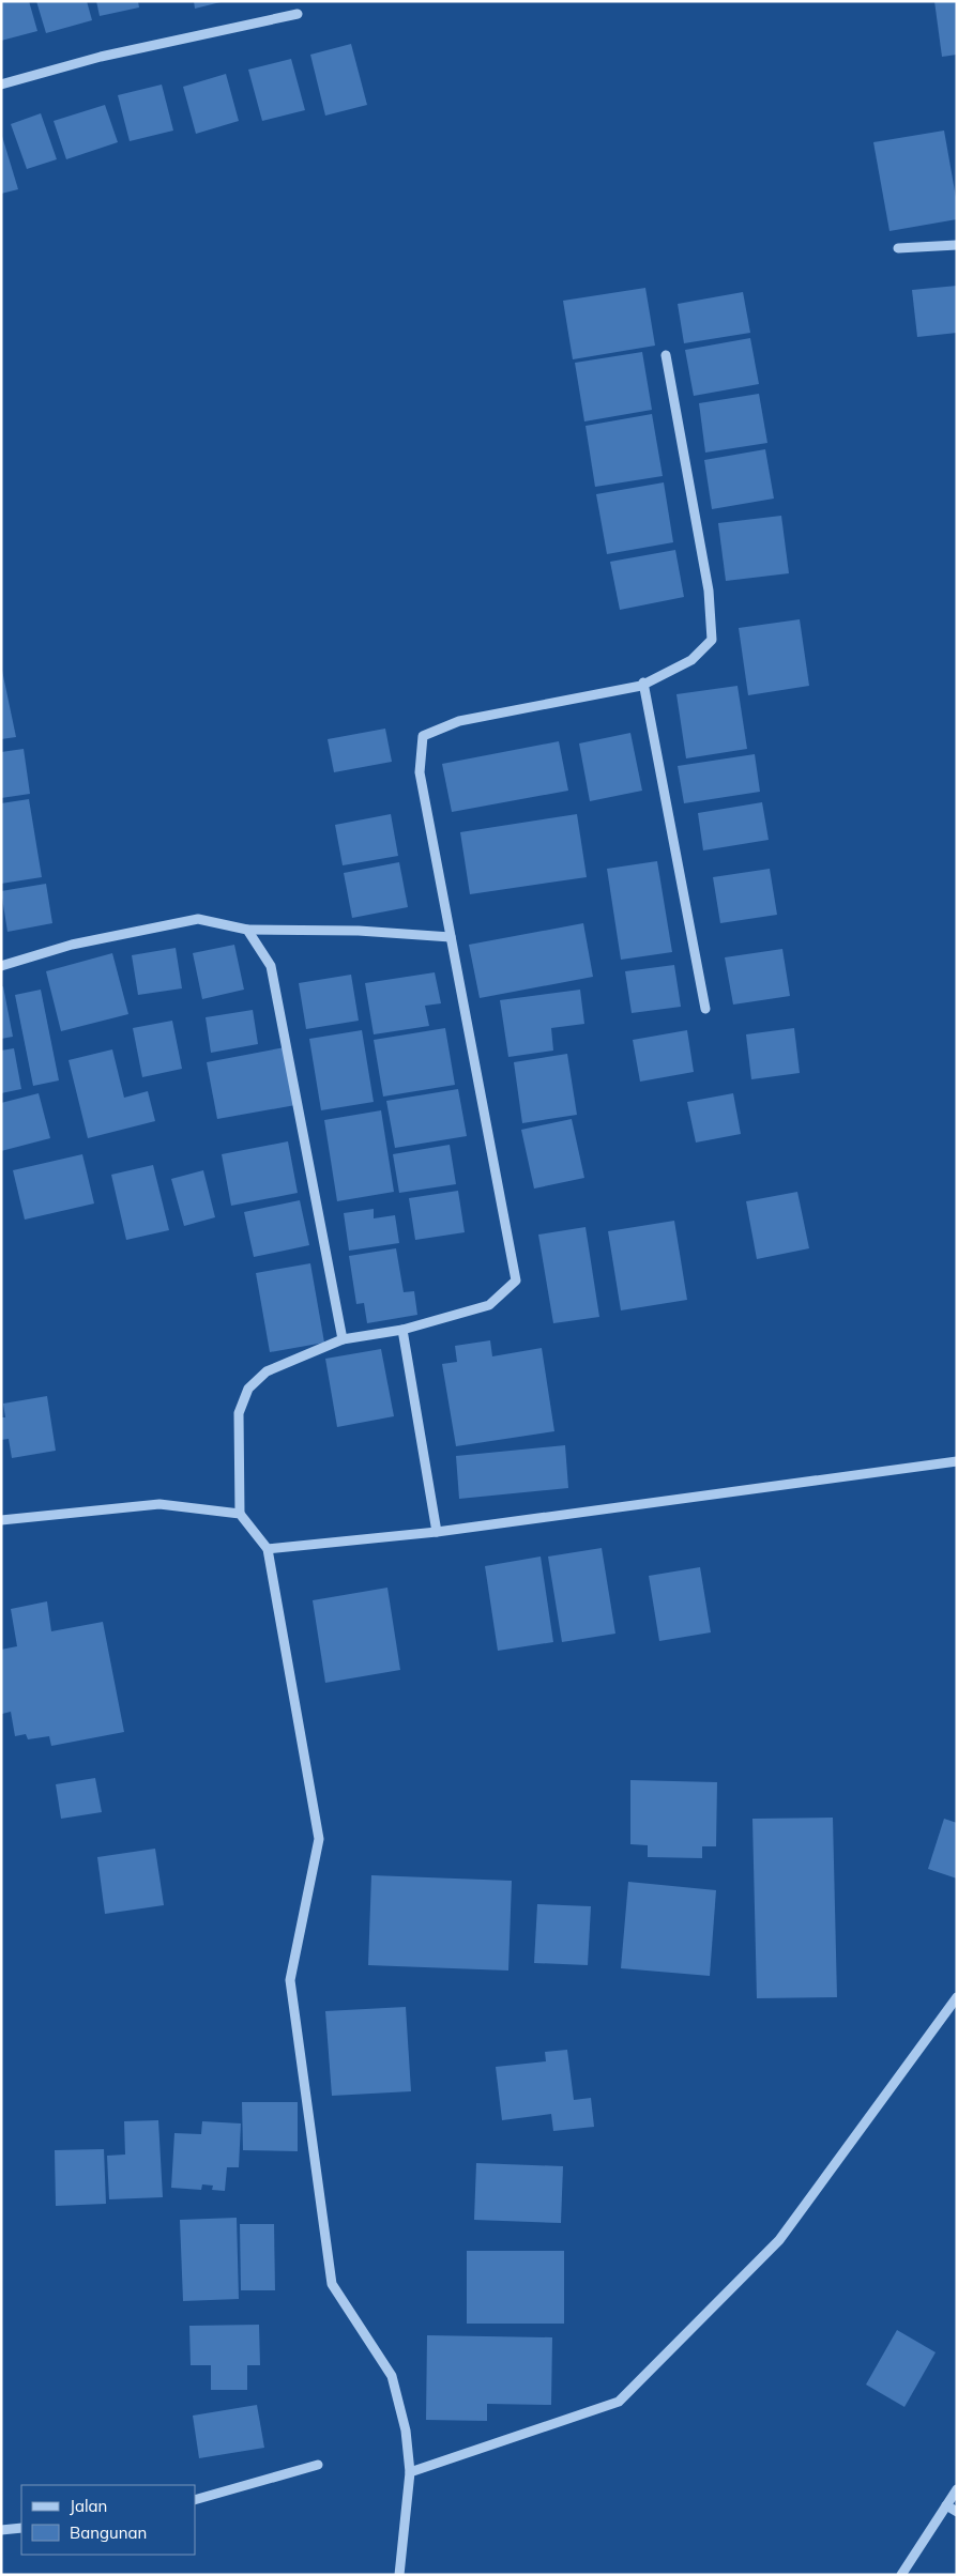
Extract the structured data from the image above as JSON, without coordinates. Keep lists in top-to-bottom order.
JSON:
{
  "legend": ["Jalan", "Bangunan"]
}
